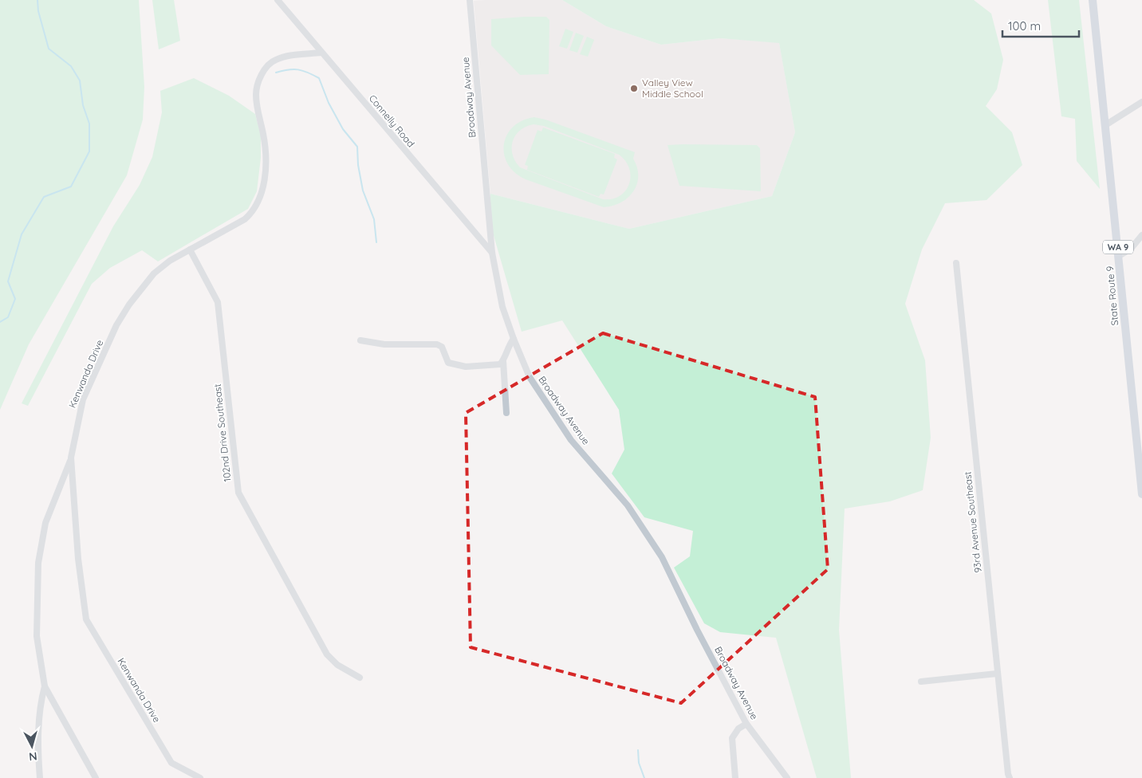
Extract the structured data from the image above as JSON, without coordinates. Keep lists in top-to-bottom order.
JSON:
{
  "streets": {
    "main road": ["WA 9", "State Route 9"],
    "street": [
      "Broadway Avenue",
      "Connelly Road",
      "Kenwanda Drive",
      "102nd Drive Southeast",
      "93rd Avenue Southeast"
    ]
  },
  "crossings": [
    ["Broadway Avenue", "Connelly Road"],
    ["Connelly Road", "Kenwanda Drive"],
    ["Kenwanda Drive", "102nd Drive Southeast"]
  ],
  "places": ["Valley View Middle School"],
  "scale_bar": "100 m",
  "north": "bottom"
}
